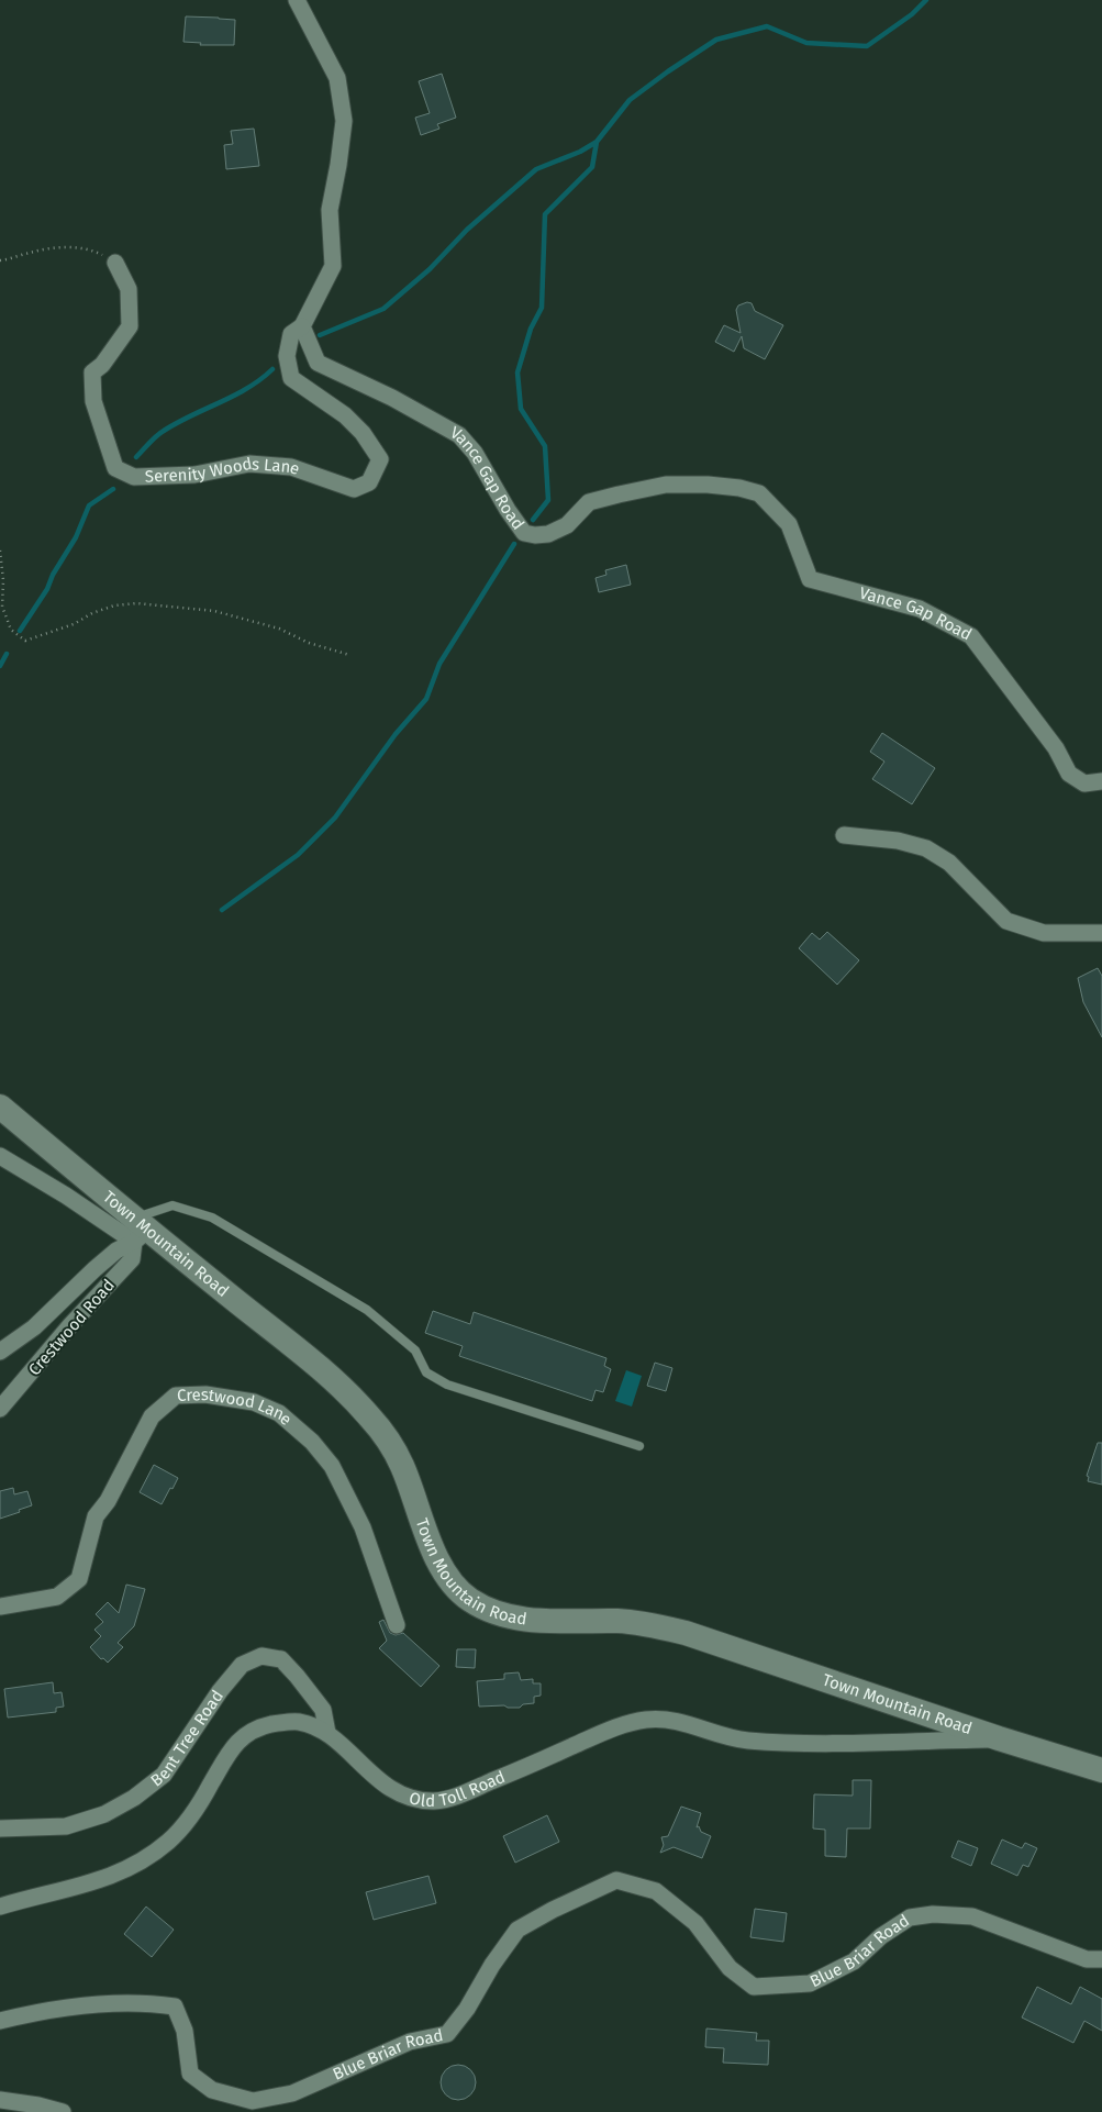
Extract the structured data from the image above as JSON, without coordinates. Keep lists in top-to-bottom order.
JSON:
{
  "streets": {
    "main road": ["Town Mountain Road"],
    "street": [
      "Serenity Woods Lane",
      "Vance Gap Road",
      "Crestwood Road",
      "Crestwood Lane",
      "Bent Tree Road",
      "Old Toll Road",
      "Blue Briar Road"
    ]
  },
  "crossings": [
    ["Serenity Woods Lane", "Vance Gap Road"],
    ["Town Mountain Road", "Crestwood Road"],
    ["Town Mountain Road", "Old Toll Road"],
    ["Bent Tree Road", "Old Toll Road"]
  ]
}
